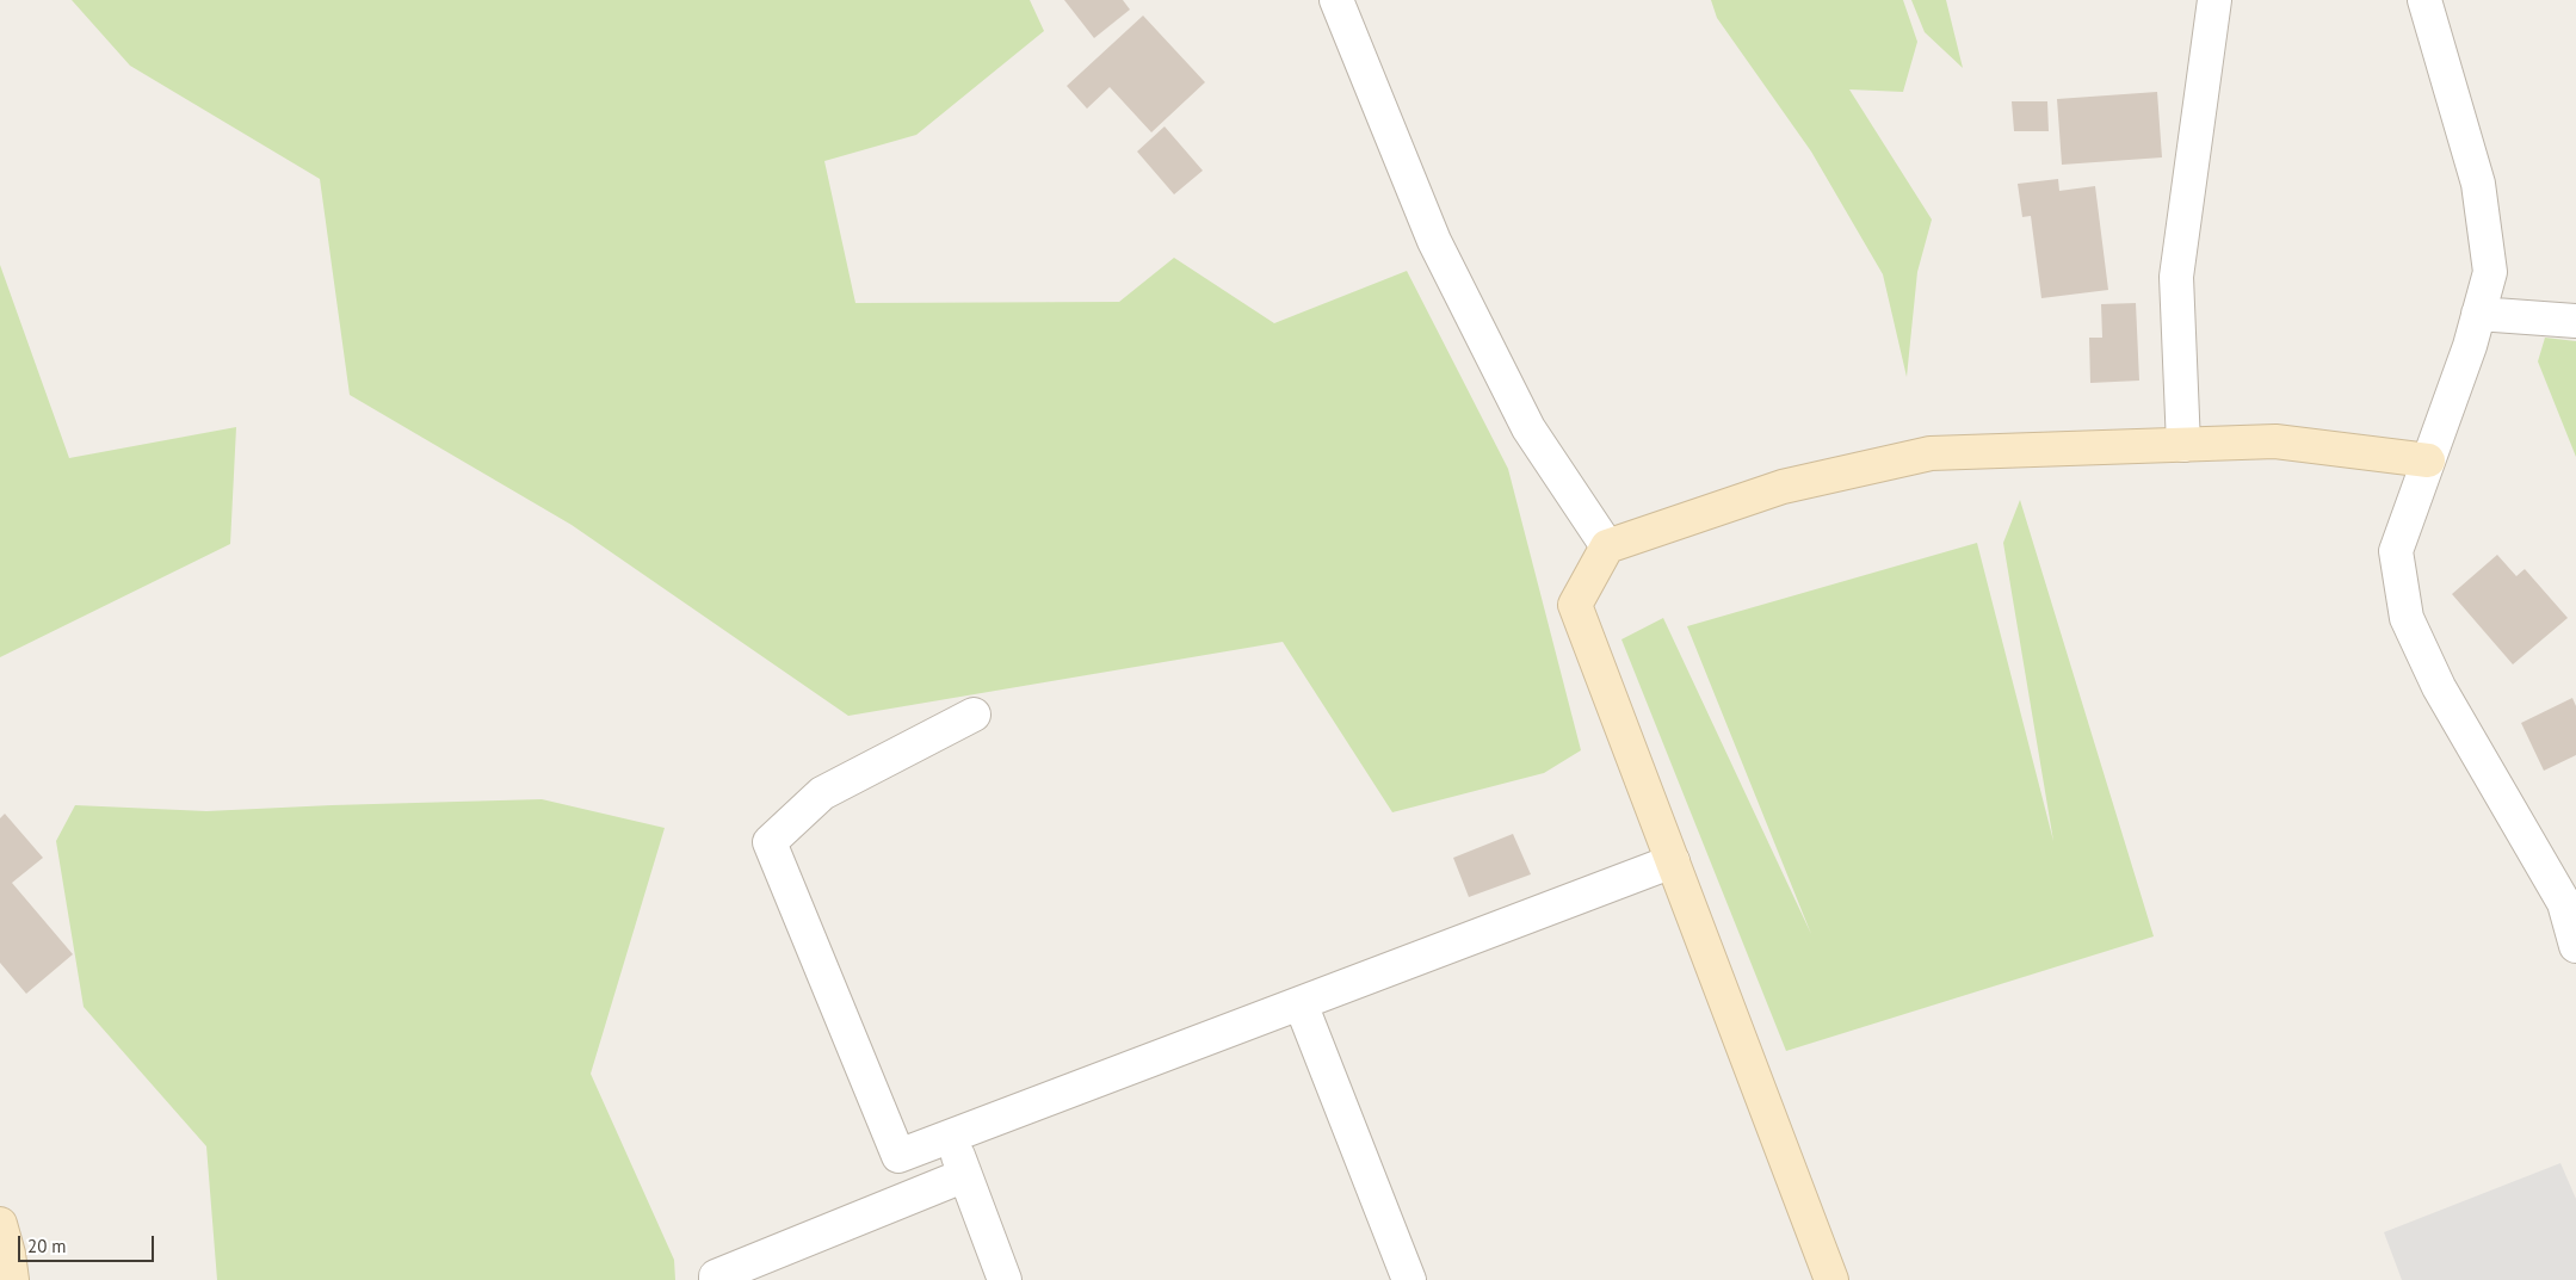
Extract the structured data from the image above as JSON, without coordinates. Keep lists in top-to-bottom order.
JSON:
{
  "scale_bar": "20 m"
}
